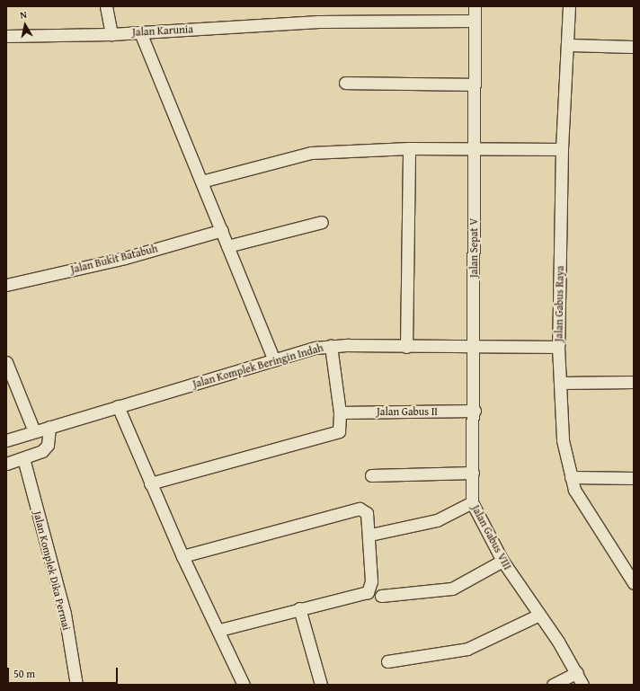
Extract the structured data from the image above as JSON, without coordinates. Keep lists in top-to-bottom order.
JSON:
{
  "streets": {
    "street": [
      "Jalan Karunia",
      "Jalan Sepat V",
      "Jalan Bukit Batabuh",
      "Jalan Gabus Raya",
      "Jalan Komplek Beringin Indah",
      "Jalan Gabus II",
      "Jalan Gabus VIII",
      "Jalan Komplek Dika Permai"
    ]
  },
  "crossings": [
    ["Jalan Karunia", "Jalan Sepat V"],
    ["Jalan Sepat V", "Jalan Gabus VIII"],
    ["Jalan Komplek Beringin Indah", "Jalan Gabus II"],
    ["Jalan Gabus II", "Jalan Gabus VIII"]
  ],
  "scale_bar": "50 m",
  "north": "top"
}
